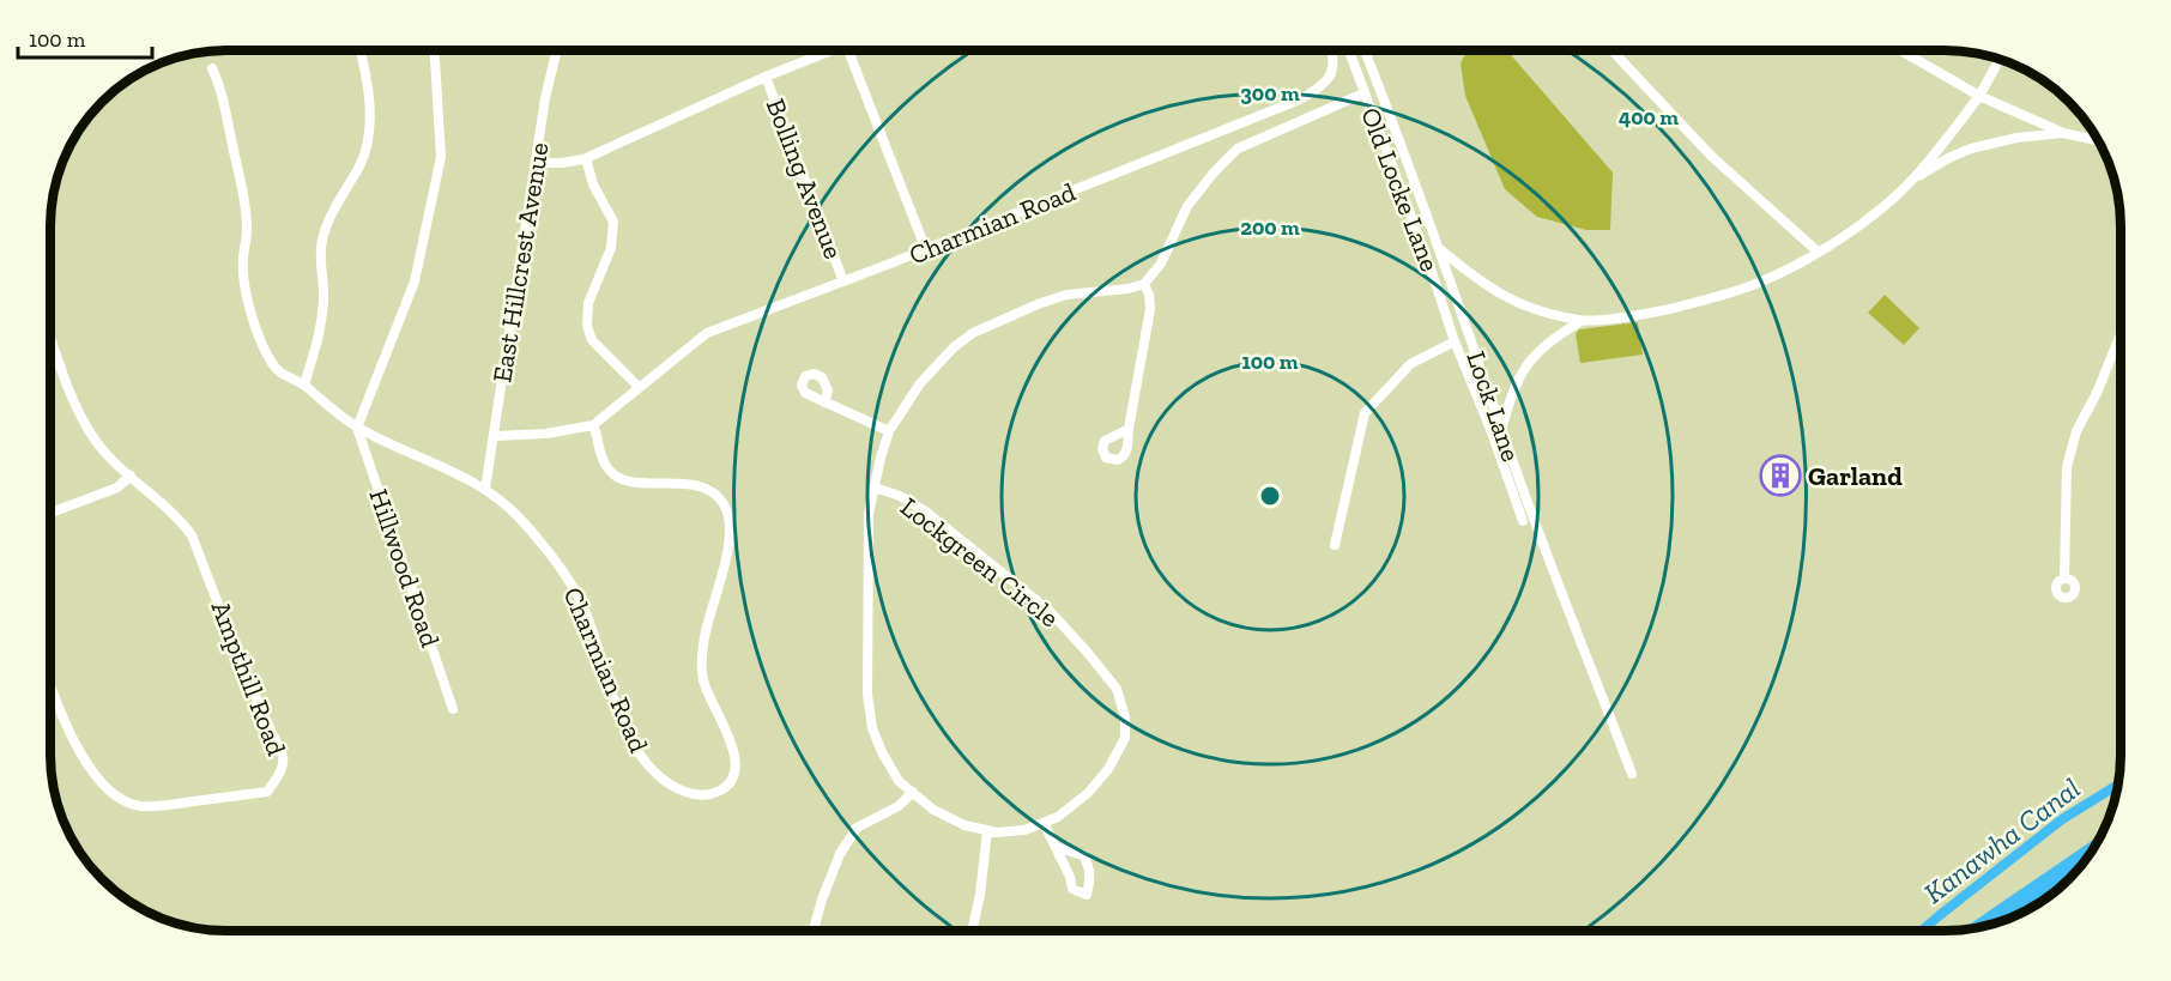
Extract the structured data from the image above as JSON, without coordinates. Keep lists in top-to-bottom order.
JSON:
{
  "streets": {
    "street": [
      "Bolling Avenue",
      "Old Locke Lane",
      "Charmian Road",
      "East Hillcrest Avenue",
      "Lock Lane",
      "Lockgreen Circle",
      "Hillwood Road",
      "Ampthill Road"
    ]
  },
  "crossings": [
    ["Bolling Avenue", "Charmian Road"],
    ["Charmian Road", "East Hillcrest Avenue"],
    ["Charmian Road", "Hillwood Road"]
  ],
  "water": ["Kanawha Canal"],
  "places": {
    "building": ["Garland"]
  },
  "scale_bar": "100 m",
  "rings": [
    "300 m",
    "400 m",
    "200 m",
    "100 m"
  ]
}
